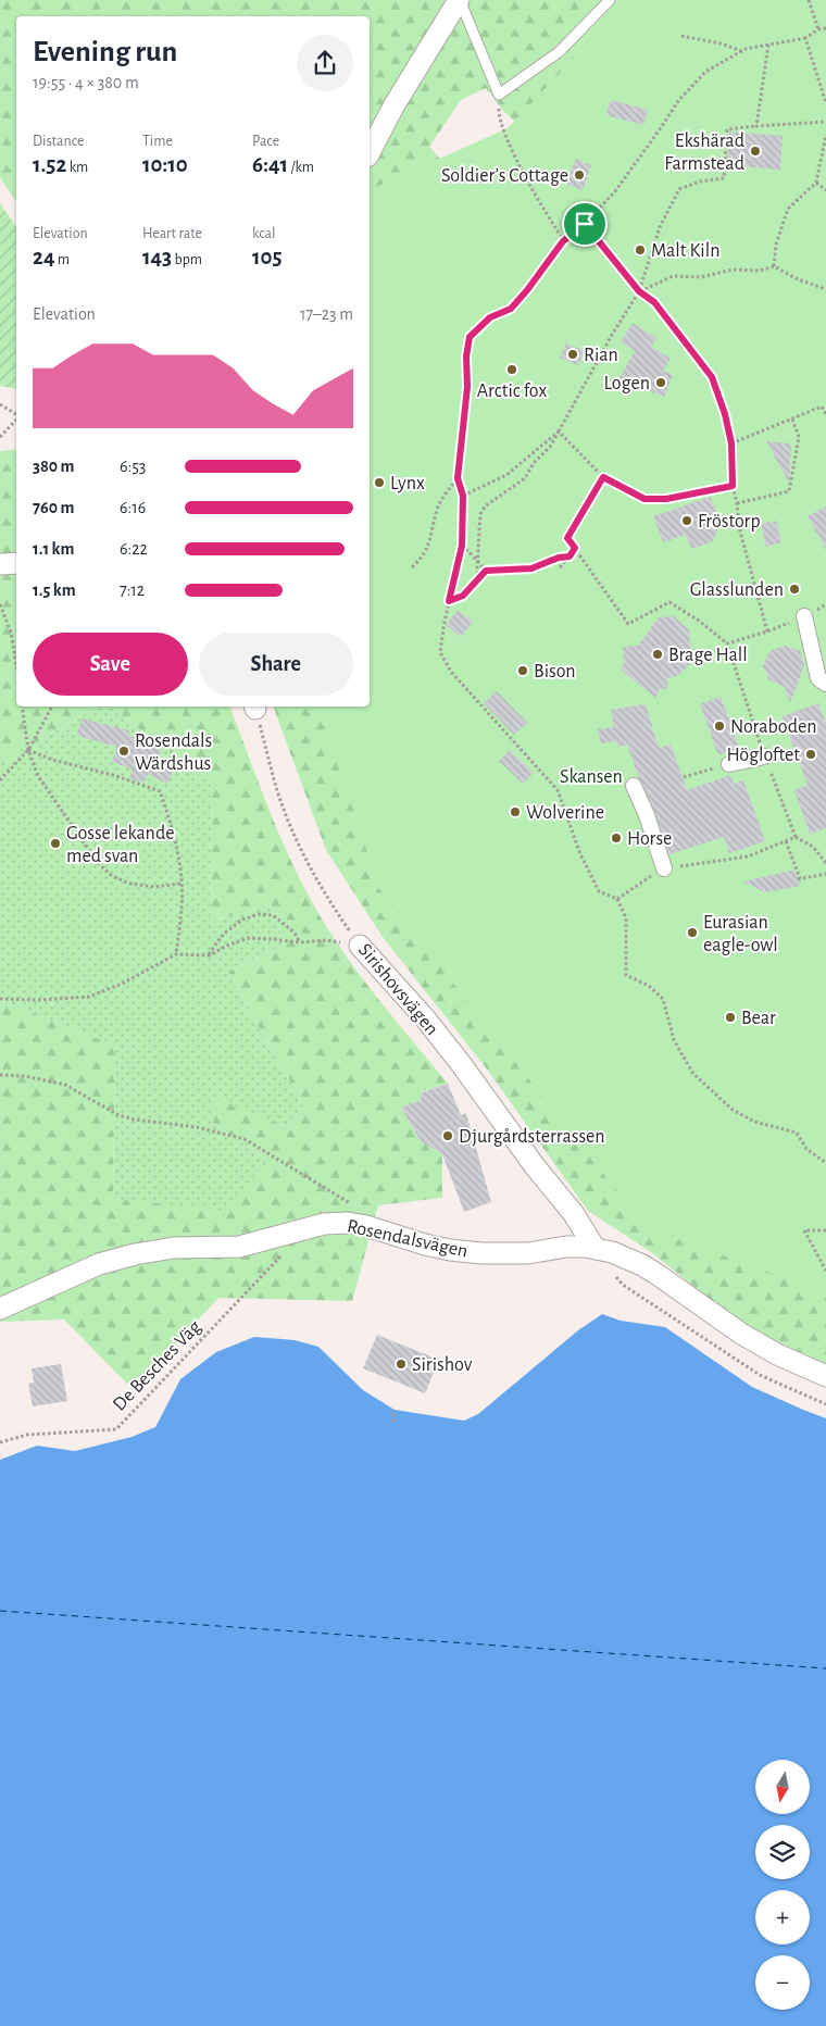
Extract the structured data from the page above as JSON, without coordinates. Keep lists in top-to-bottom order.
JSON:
{
  "streets": {
    "street": ["Sirishovsvägen", "Rosendalsvägen"],
    "path": ["De Besches Väg"]
  },
  "crossings": [
    ["Sirishovsvägen", "Rosendalsvägen"],
    ["Rosendalsvägen", "De Besches Väg"]
  ],
  "parks": ["Skansen"],
  "places": [
    "Ekshärad Farmstead",
    "Soldier’s Cottage",
    "Malt Kiln",
    "Rian",
    "Arctic fox",
    "Logen",
    "Lynx",
    "Fröstorp",
    "Glasslunden",
    "Brage Hall",
    "Bison",
    "Noraboden",
    "Rosendals Wärdshus",
    "Högloftet",
    "Wolverine",
    "Horse",
    "Gosse lekande med svan",
    "Eurasian eagle-owl",
    "Bear",
    "Djurgårdsterrassen",
    "Sirishov"
  ],
  "north": "bottom",
  "page": {
    "heading": ["Evening run", "19:55 · 4 × 380 m"],
    "stats": [
      ["Distance", "1.52 km"],
      ["Time", "10:10"],
      ["Pace", "6:41 /km"],
      ["Elevation", "24 m"],
      ["Heart rate", "143 bpm"],
      ["kcal", "105"]
    ],
    "chart": ["Elevation", "17–23 m"],
    "list": [
      {
        "name": "380 m",
        "note": "6:53"
      },
      {
        "name": "760 m",
        "note": "6:16"
      },
      {
        "name": "1.1 km",
        "note": "6:22"
      },
      {
        "name": "1.5 km",
        "note": "7:12"
      }
    ],
    "buttons": ["Save", "Share"],
    "map_buttons": ["+", "−"]
  }
}
